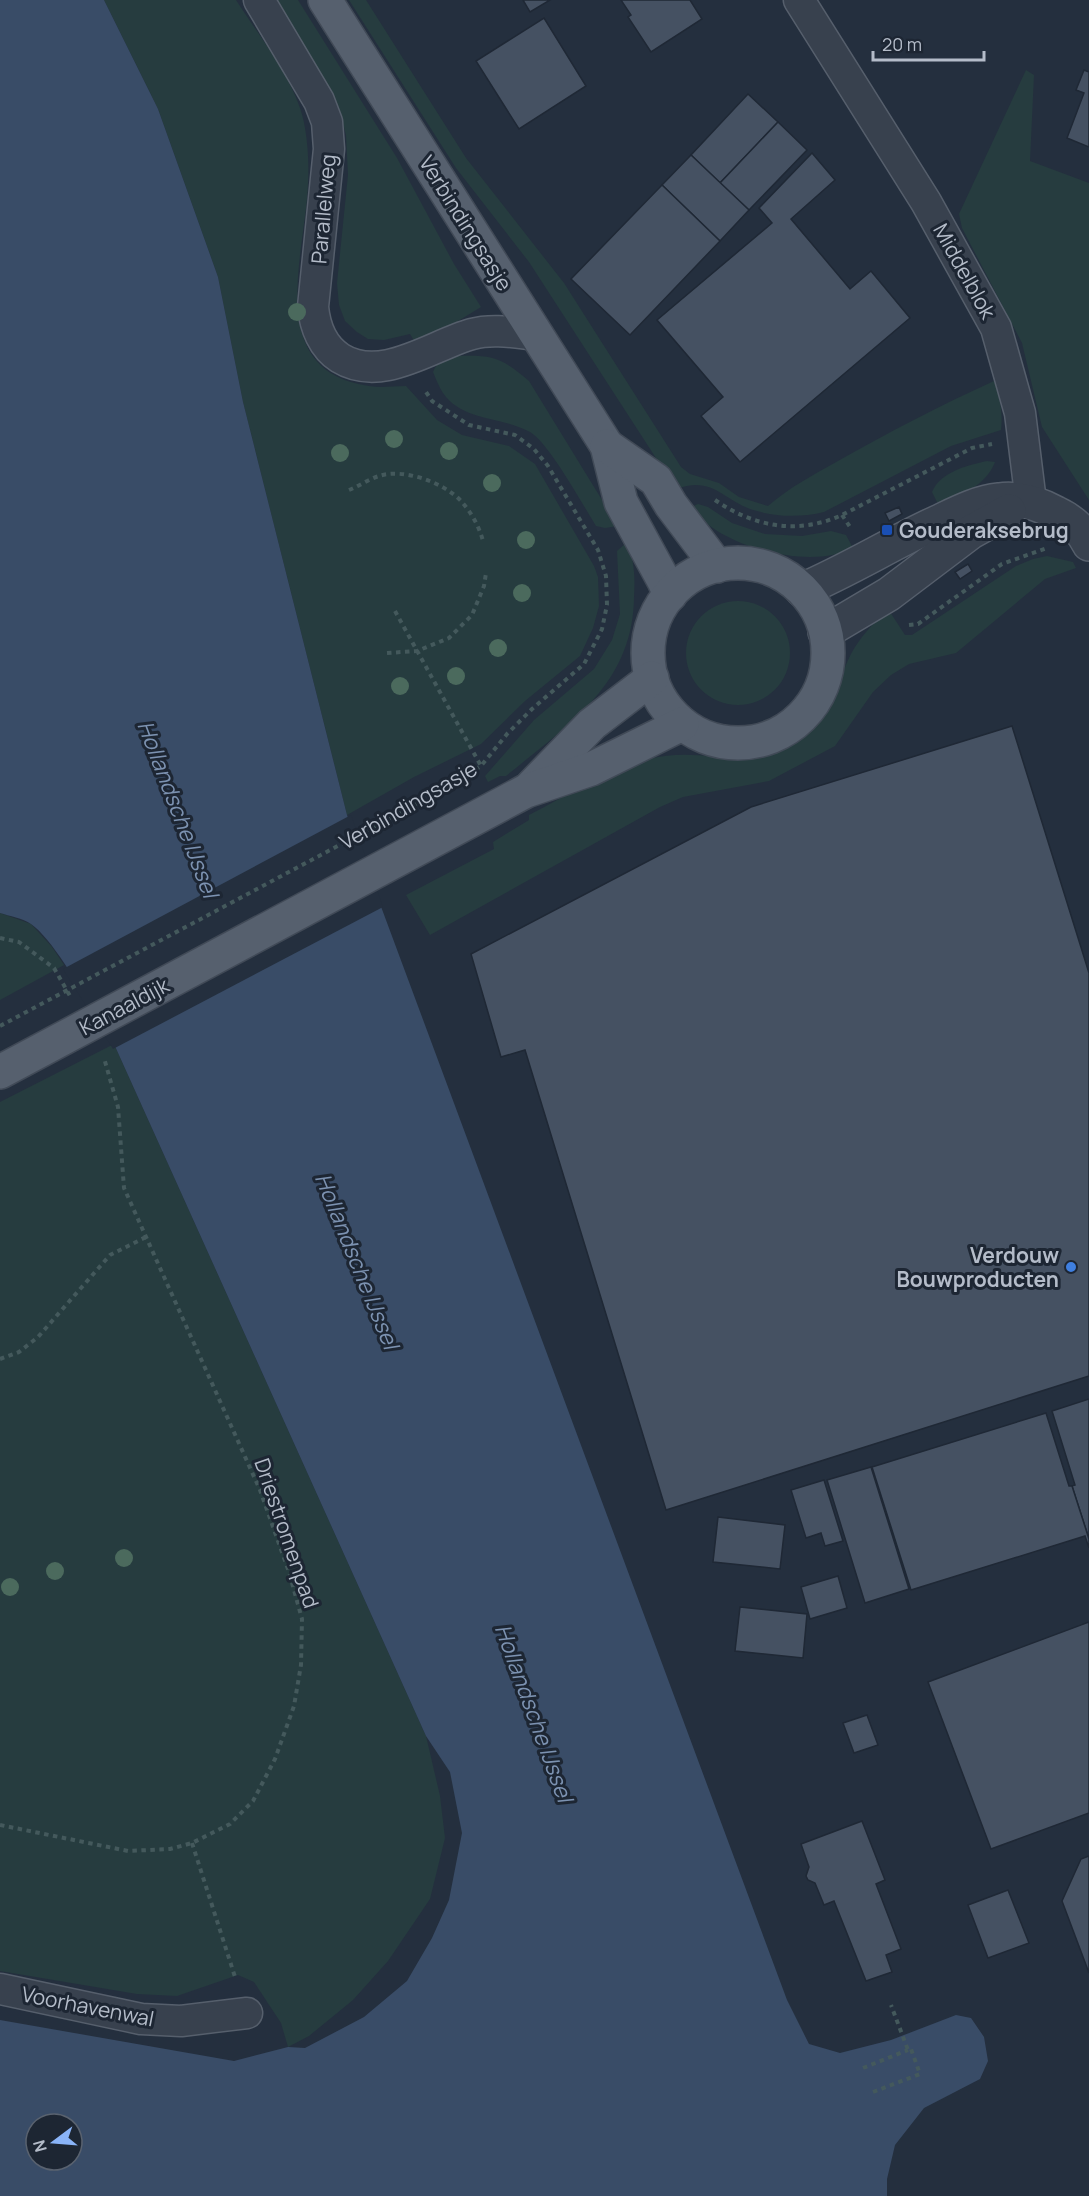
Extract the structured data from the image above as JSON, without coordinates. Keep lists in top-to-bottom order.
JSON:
{
  "streets": {
    "main road": ["Verbindingsasje", "Kanaaldijk"],
    "street": ["Parallelweg", "Middelblok", "Voorhavenwal"],
    "path": ["Driestromenpad"]
  },
  "crossings": [
    ["Parallelweg", "Verbindingsasje"],
    ["Verbindingsasje", "Kanaaldijk"]
  ],
  "water": ["Hollandsche IJssel"],
  "places": {
    "transit": ["Gouderaksebrug"],
    "other": ["Verdouw Bouwproducten"]
  },
  "scale_bar": "20 m",
  "north": "left"
}
